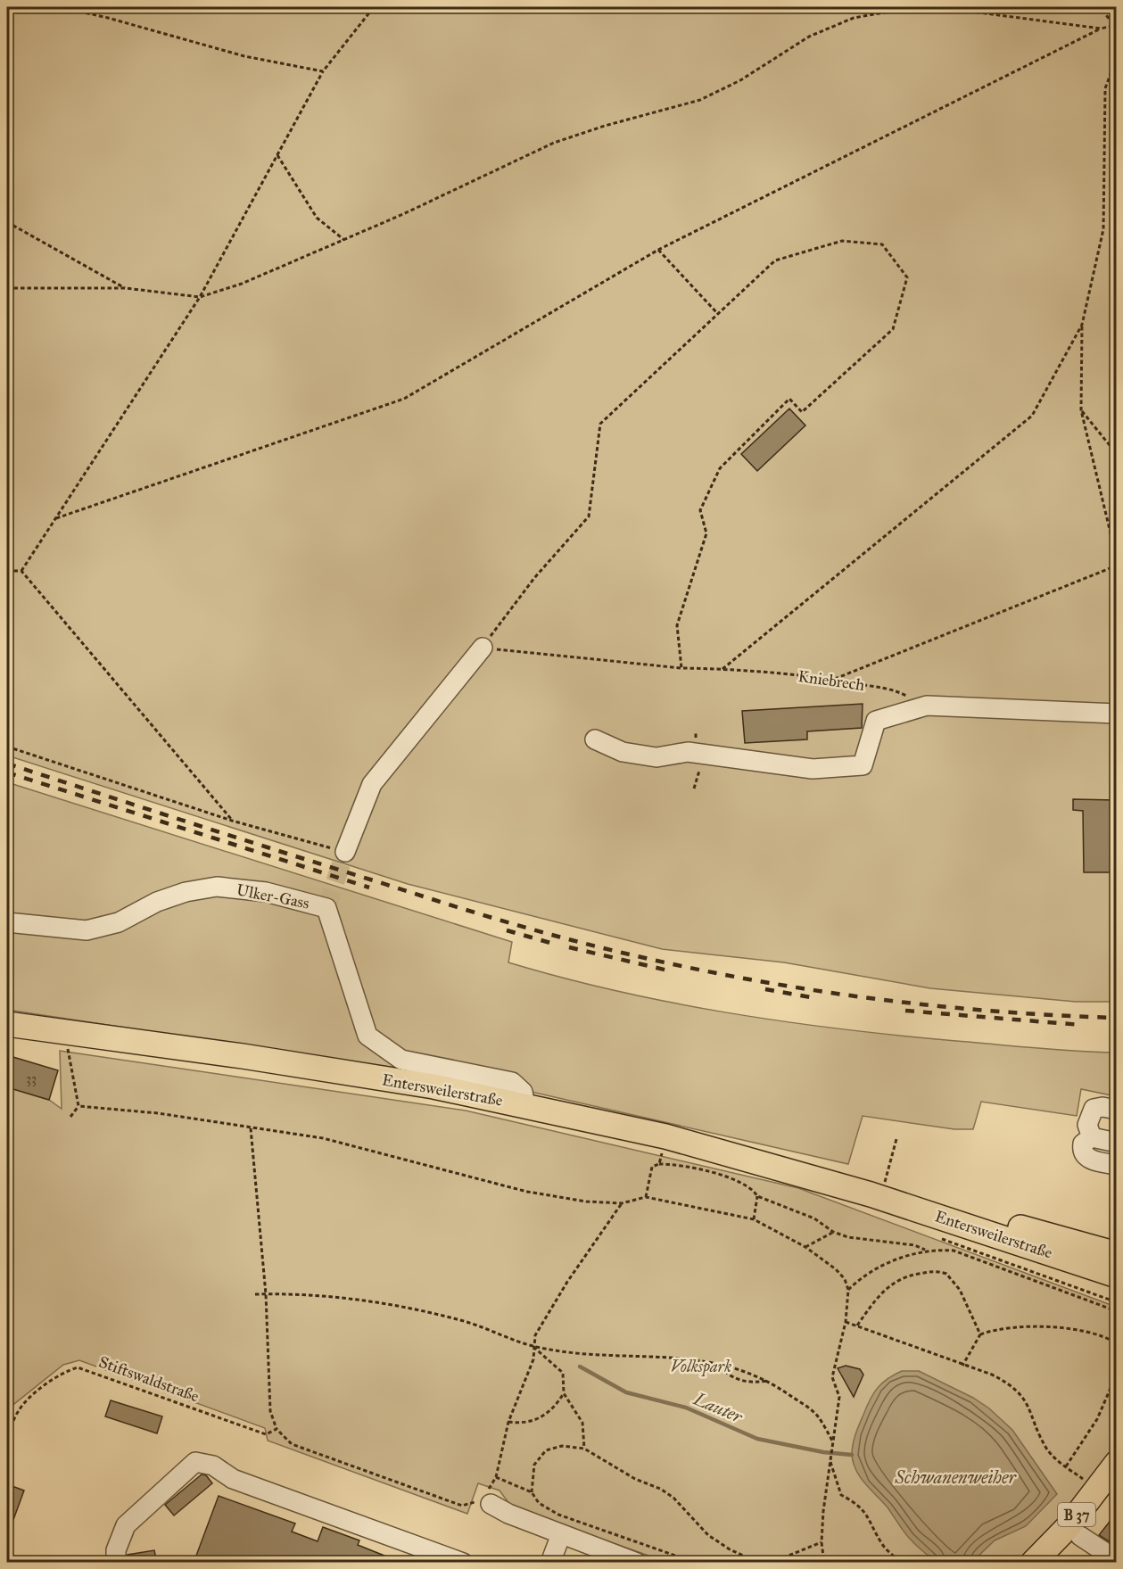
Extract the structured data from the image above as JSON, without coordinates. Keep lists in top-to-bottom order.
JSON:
{
  "streets": {
    "main road": ["Entersweilerstraße", "B 37"],
    "street": ["Ulker-Gass"],
    "path": ["Kniebrech", "Stiftswaldstraße"]
  },
  "crossings": [
    ["Ulker-Gass", "Entersweilerstraße"]
  ],
  "water": ["Lauter", "Schwanenweiher"],
  "parks": ["Volkspark"],
  "house_numbers": ["33"]
}
